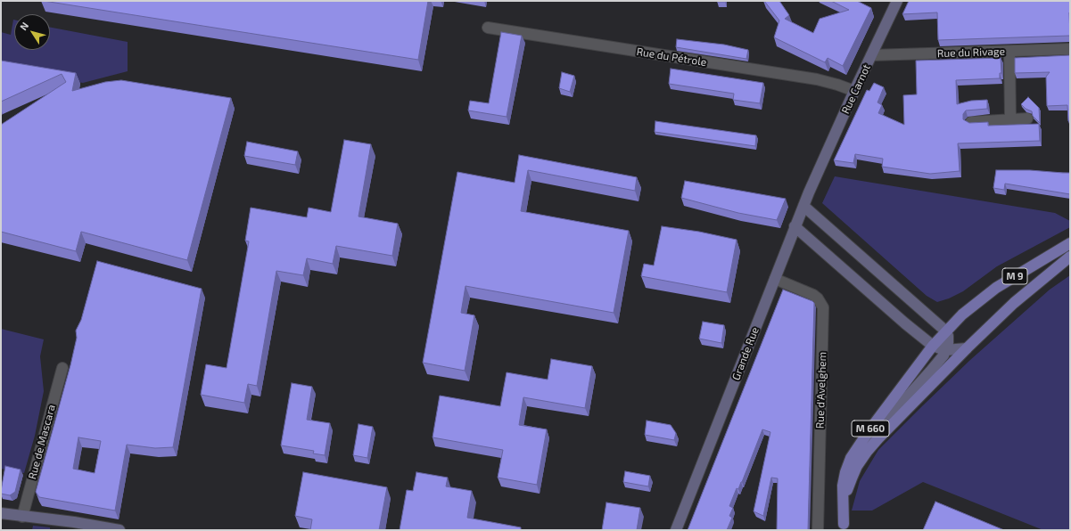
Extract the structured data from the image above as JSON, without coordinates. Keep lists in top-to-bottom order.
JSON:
{
  "streets": {
    "main road": [
      "Rue Carnot",
      "M 9",
      "Grande Rue",
      "M 660"
    ],
    "street": [
      "Rue du Rivage",
      "Rue du Pétrole",
      "Rue d'Avelghem",
      "Rue de Mascara"
    ]
  },
  "crossings": [
    ["Rue du Rivage", "Rue Carnot"],
    ["Rue du Pétrole", "Rue Carnot"],
    ["Rue Carnot", "Grande Rue"],
    ["M 9", "M 660"],
    ["Grande Rue", "Rue d'Avelghem"]
  ],
  "north": "top left"
}
